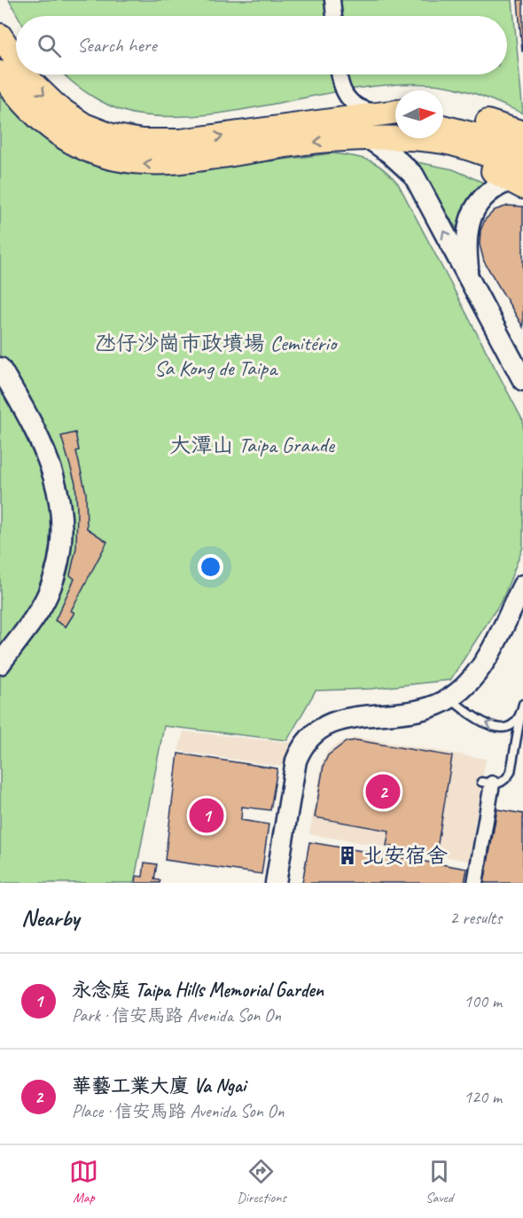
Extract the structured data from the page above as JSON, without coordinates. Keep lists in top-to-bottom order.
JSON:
{
  "parks": ["氹仔沙崗市政墳場 Cemitério Sa Kong de Taipa", "大潭山 Taipa Grande"],
  "places": {
    "building": ["北安宿舍"]
  },
  "north": "right",
  "page": {
    "search": "Search here",
    "pins": ["2", "1"],
    "heading": ["Nearby", "2 results"],
    "list": [
      {
        "mark": "1",
        "name": "永念庭 Taipa Hills Memorial Garden",
        "note": "Park · 信安馬路 Avenida Son On",
        "value": "100 m"
      },
      {
        "mark": "2",
        "name": "華藝工業大廈 Va Ngai",
        "note": "Place · 信安馬路 Avenida Son On",
        "value": "120 m"
      }
    ],
    "nav": ["Map", "Directions", "Saved"]
  }
}
